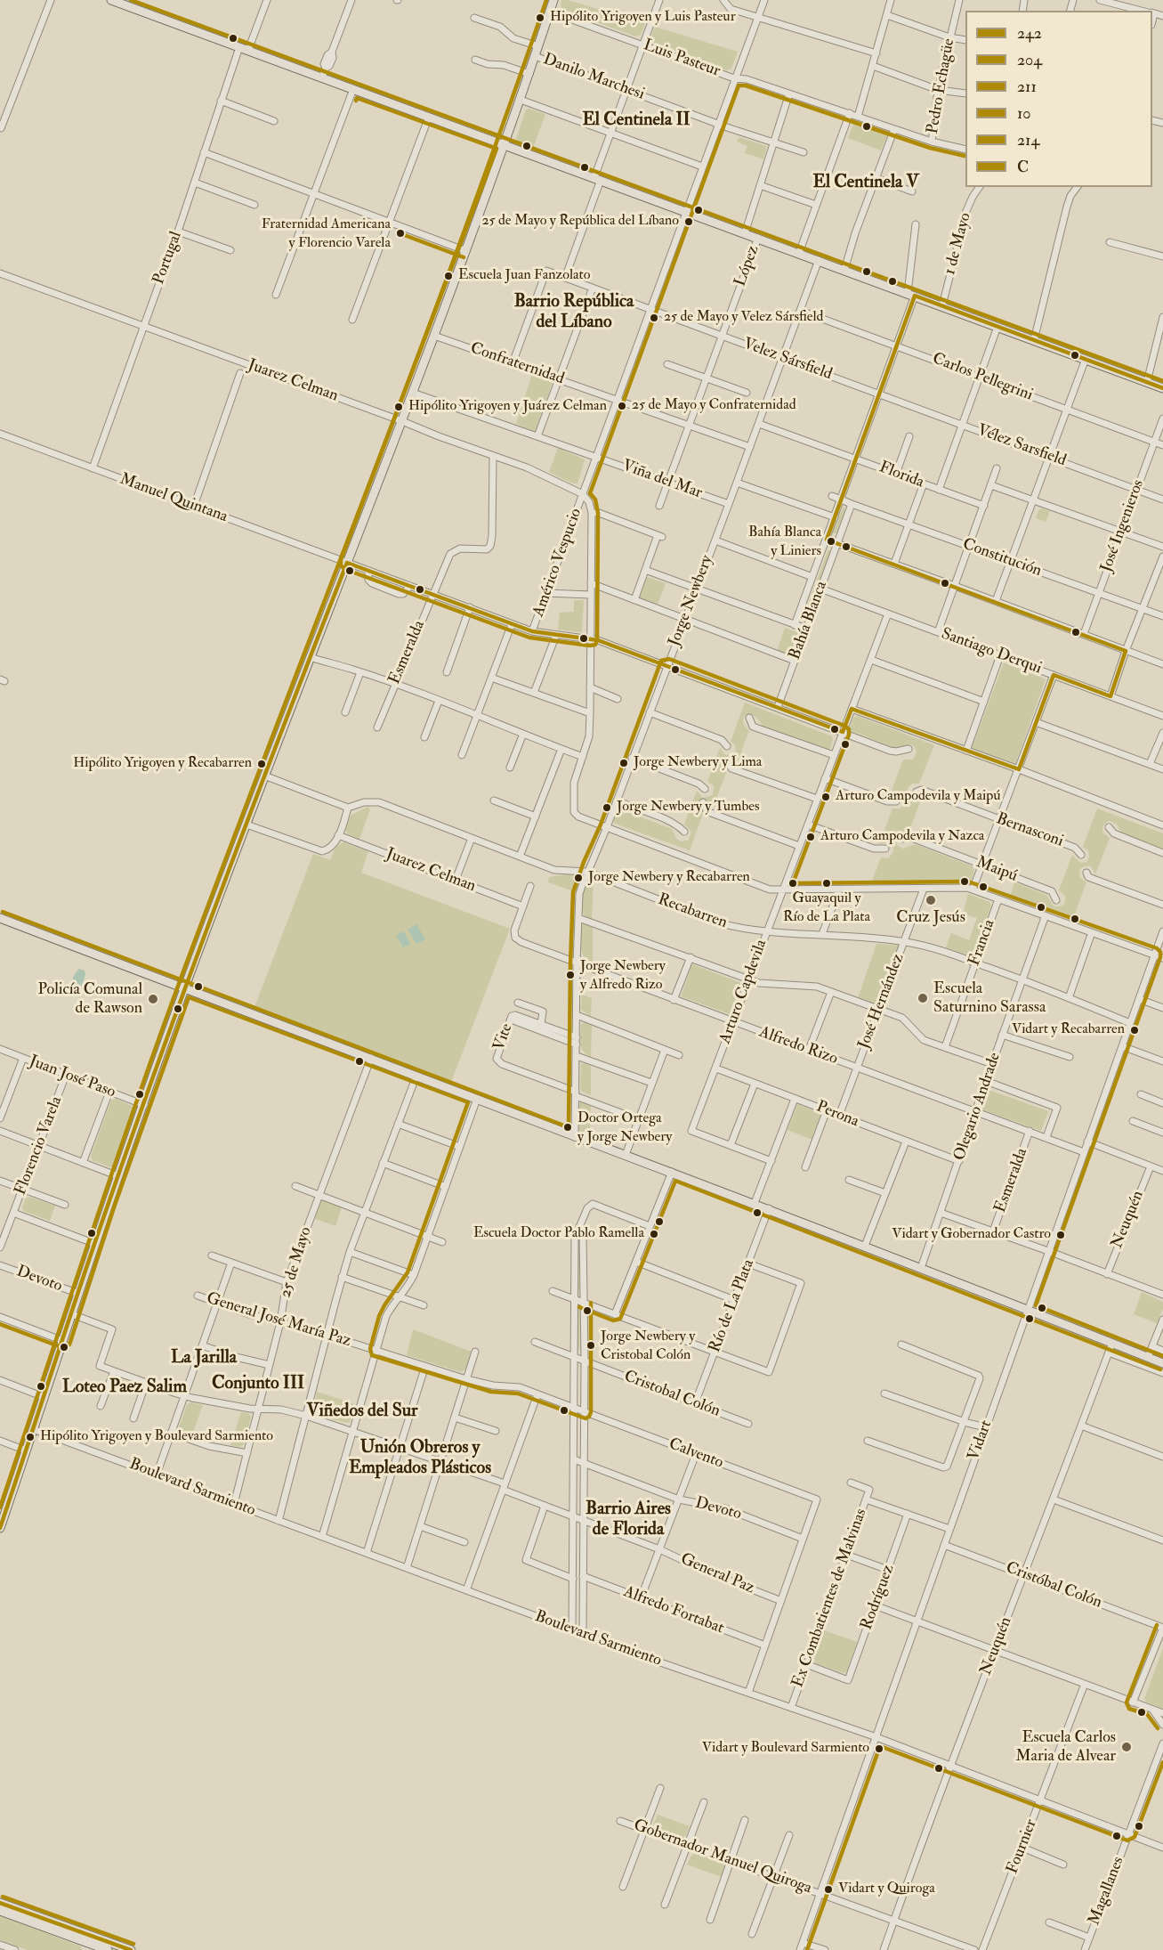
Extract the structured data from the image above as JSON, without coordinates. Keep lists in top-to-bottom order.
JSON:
{
  "streets": {
    "street": [
      "Luis Pasteur",
      "Danilo Marchesi",
      "Pedro Echagüe",
      "1 de Mayo",
      "Portugal",
      "López",
      "Velez Sársfield",
      "Confraternidad",
      "Carlos Pellegrini",
      "Juarez Celman",
      "Vélez Sarsfield",
      "Florida",
      "Viña del Mar",
      "Manuel Quintana",
      "José Ingenieros",
      "Constitución",
      "Américo Vespucio",
      "Jorge Newbery",
      "Bahía Blanca",
      "Santiago Derqui",
      "Esmeralda",
      "Bernasconi",
      "Maipú",
      "Recabarren",
      "Francia",
      "Arturo Capdevila",
      "José Hernández",
      "Vite",
      "Alfredo Rizo",
      "Juan José Paso",
      "Olegario Andrade",
      "Perona",
      "Florencio Varela",
      "Neuquén",
      "25 de Mayo",
      "Devoto",
      "Río de La Plata",
      "General José María Paz",
      "Cristobal Colón",
      "Vidart",
      "Calvento",
      "Boulevard Sarmiento",
      "General Paz",
      "Cristóbal Colón",
      "Rodríguez",
      "Ex Combatientes de Malvinas",
      "Alfredo Fortabat",
      "Fournier",
      "Gobernador Manuel Quiroga",
      "Magallanes"
    ]
  },
  "crossings": [
    ["Luis Pasteur", "Pedro Echagüe"],
    ["Portugal", "Juarez Celman"],
    ["Portugal", "Manuel Quintana"],
    ["López", "Velez Sársfield"],
    ["López", "Confraternidad"],
    ["López", "Viña del Mar"],
    ["Velez Sársfield", "Confraternidad"],
    ["Velez Sársfield", "Vélez Sarsfield"],
    ["Velez Sársfield", "Jorge Newbery"],
    ["Velez Sársfield", "Bahía Blanca"],
    ["Confraternidad", "Jorge Newbery"],
    ["Carlos Pellegrini", "José Ingenieros"],
    ["Carlos Pellegrini", "Jorge Newbery"],
    ["Carlos Pellegrini", "Bahía Blanca"],
    ["Juarez Celman", "Américo Vespucio"],
    ["Juarez Celman", "Esmeralda"],
    ["Juarez Celman", "Alfredo Rizo"],
    ["Vélez Sarsfield", "José Ingenieros"],
    ["Vélez Sarsfield", "Bahía Blanca"],
    ["Florida", "Jorge Newbery"],
    ["Florida", "Bahía Blanca"],
    ["Viña del Mar", "Jorge Newbery"],
    ["Manuel Quintana", "Américo Vespucio"],
    ["Manuel Quintana", "Jorge Newbery"],
    ["Manuel Quintana", "Bahía Blanca"],
    ["Manuel Quintana", "Esmeralda"],
    ["Manuel Quintana", "Arturo Capdevila"],
    ["José Ingenieros", "Constitución"],
    ["Constitución", "Bahía Blanca"],
    ["Jorge Newbery", "Recabarren"],
    ["Jorge Newbery", "Vite"],
    ["Jorge Newbery", "Alfredo Rizo"],
    ["Bahía Blanca", "Santiago Derqui"],
    ["Santiago Derqui", "Arturo Capdevila"],
    ["Esmeralda", "Alfredo Rizo"],
    ["Recabarren", "Francia"],
    ["Recabarren", "Arturo Capdevila"],
    ["Recabarren", "José Hernández"],
    ["Recabarren", "Olegario Andrade"],
    ["Recabarren", "Vidart"],
    ["Arturo Capdevila", "Alfredo Rizo"],
    ["Arturo Capdevila", "Perona"],
    ["José Hernández", "Alfredo Rizo"],
    ["José Hernández", "Perona"],
    ["Alfredo Rizo", "Olegario Andrade"],
    ["Alfredo Rizo", "Vidart"],
    ["Juan José Paso", "Florencio Varela"],
    ["Olegario Andrade", "Perona"],
    ["Neuquén", "Boulevard Sarmiento"],
    ["Neuquén", "Cristóbal Colón"],
    ["Neuquén", "Gobernador Manuel Quiroga"],
    ["25 de Mayo", "General José María Paz"],
    ["25 de Mayo", "Boulevard Sarmiento"],
    ["25 de Mayo", "General Paz"],
    ["Devoto", "Calvento"],
    ["Río de La Plata", "Cristobal Colón"],
    ["General José María Paz", "Calvento"],
    ["Vidart", "Boulevard Sarmiento"],
    ["Vidart", "Cristóbal Colón"],
    ["Vidart", "Gobernador Manuel Quiroga"],
    ["Boulevard Sarmiento", "Ex Combatientes de Malvinas"],
    ["Boulevard Sarmiento", "Fournier"],
    ["Boulevard Sarmiento", "Magallanes"],
    ["Rodríguez", "Ex Combatientes de Malvinas"]
  ],
  "districts": [
    "El Centinela II",
    "El Centinela V",
    "Barrio República del Líbano",
    "La Jarilla",
    "Conjunto III",
    "Loteo Paez Salim",
    "Viñedos del Sur",
    "Unión Obreros y Empleados Plásticos",
    "Barrio Aires de Florida"
  ],
  "places": [
    "Hipólito Yrigoyen y Luis Pasteur",
    "25 de Mayo y República del Líbano",
    "Fraternidad Americana y Florencio Varela",
    "Escuela Juan Fanzolato",
    "25 de Mayo y Velez Sársfield",
    "25 de Mayo y Confraternidad",
    "Hipólito Yrigoyen y Juárez Celman",
    "Bahía Blanca y Liniers",
    "Jorge Newbery y Lima",
    "Hipólito Yrigoyen y Recabarren",
    "Arturo Campodevila y Maipú",
    "Jorge Newbery y Tumbes",
    "Arturo Campodevila y Nazca",
    "Jorge Newbery y Recabarren",
    "Guayaquil y Río de La Plata",
    "Cruz Jesús",
    "Jorge Newbery y Alfredo Rizo",
    "Escuela Saturnino Sarassa",
    "Policía Comunal de Rawson",
    "Vidart y Recabarren",
    "Doctor Ortega y Jorge Newbery",
    "Escuela Doctor Pablo Ramella",
    "Vidart y Gobernador Castro",
    "Jorge Newbery y Cristobal Colón",
    "Hipólito Yrigoyen y Boulevard Sarmiento",
    "Escuela Carlos Maria de Alvear",
    "Vidart y Boulevard Sarmiento",
    "Vidart y Quiroga"
  ],
  "lines": [
    "transit line 10",
    "transit line C",
    "transit line 214",
    "transit line 242",
    "transit line 211",
    "transit line 204"
  ],
  "legend": [
    "242",
    "204",
    "211",
    "10",
    "214",
    "C"
  ]
}
